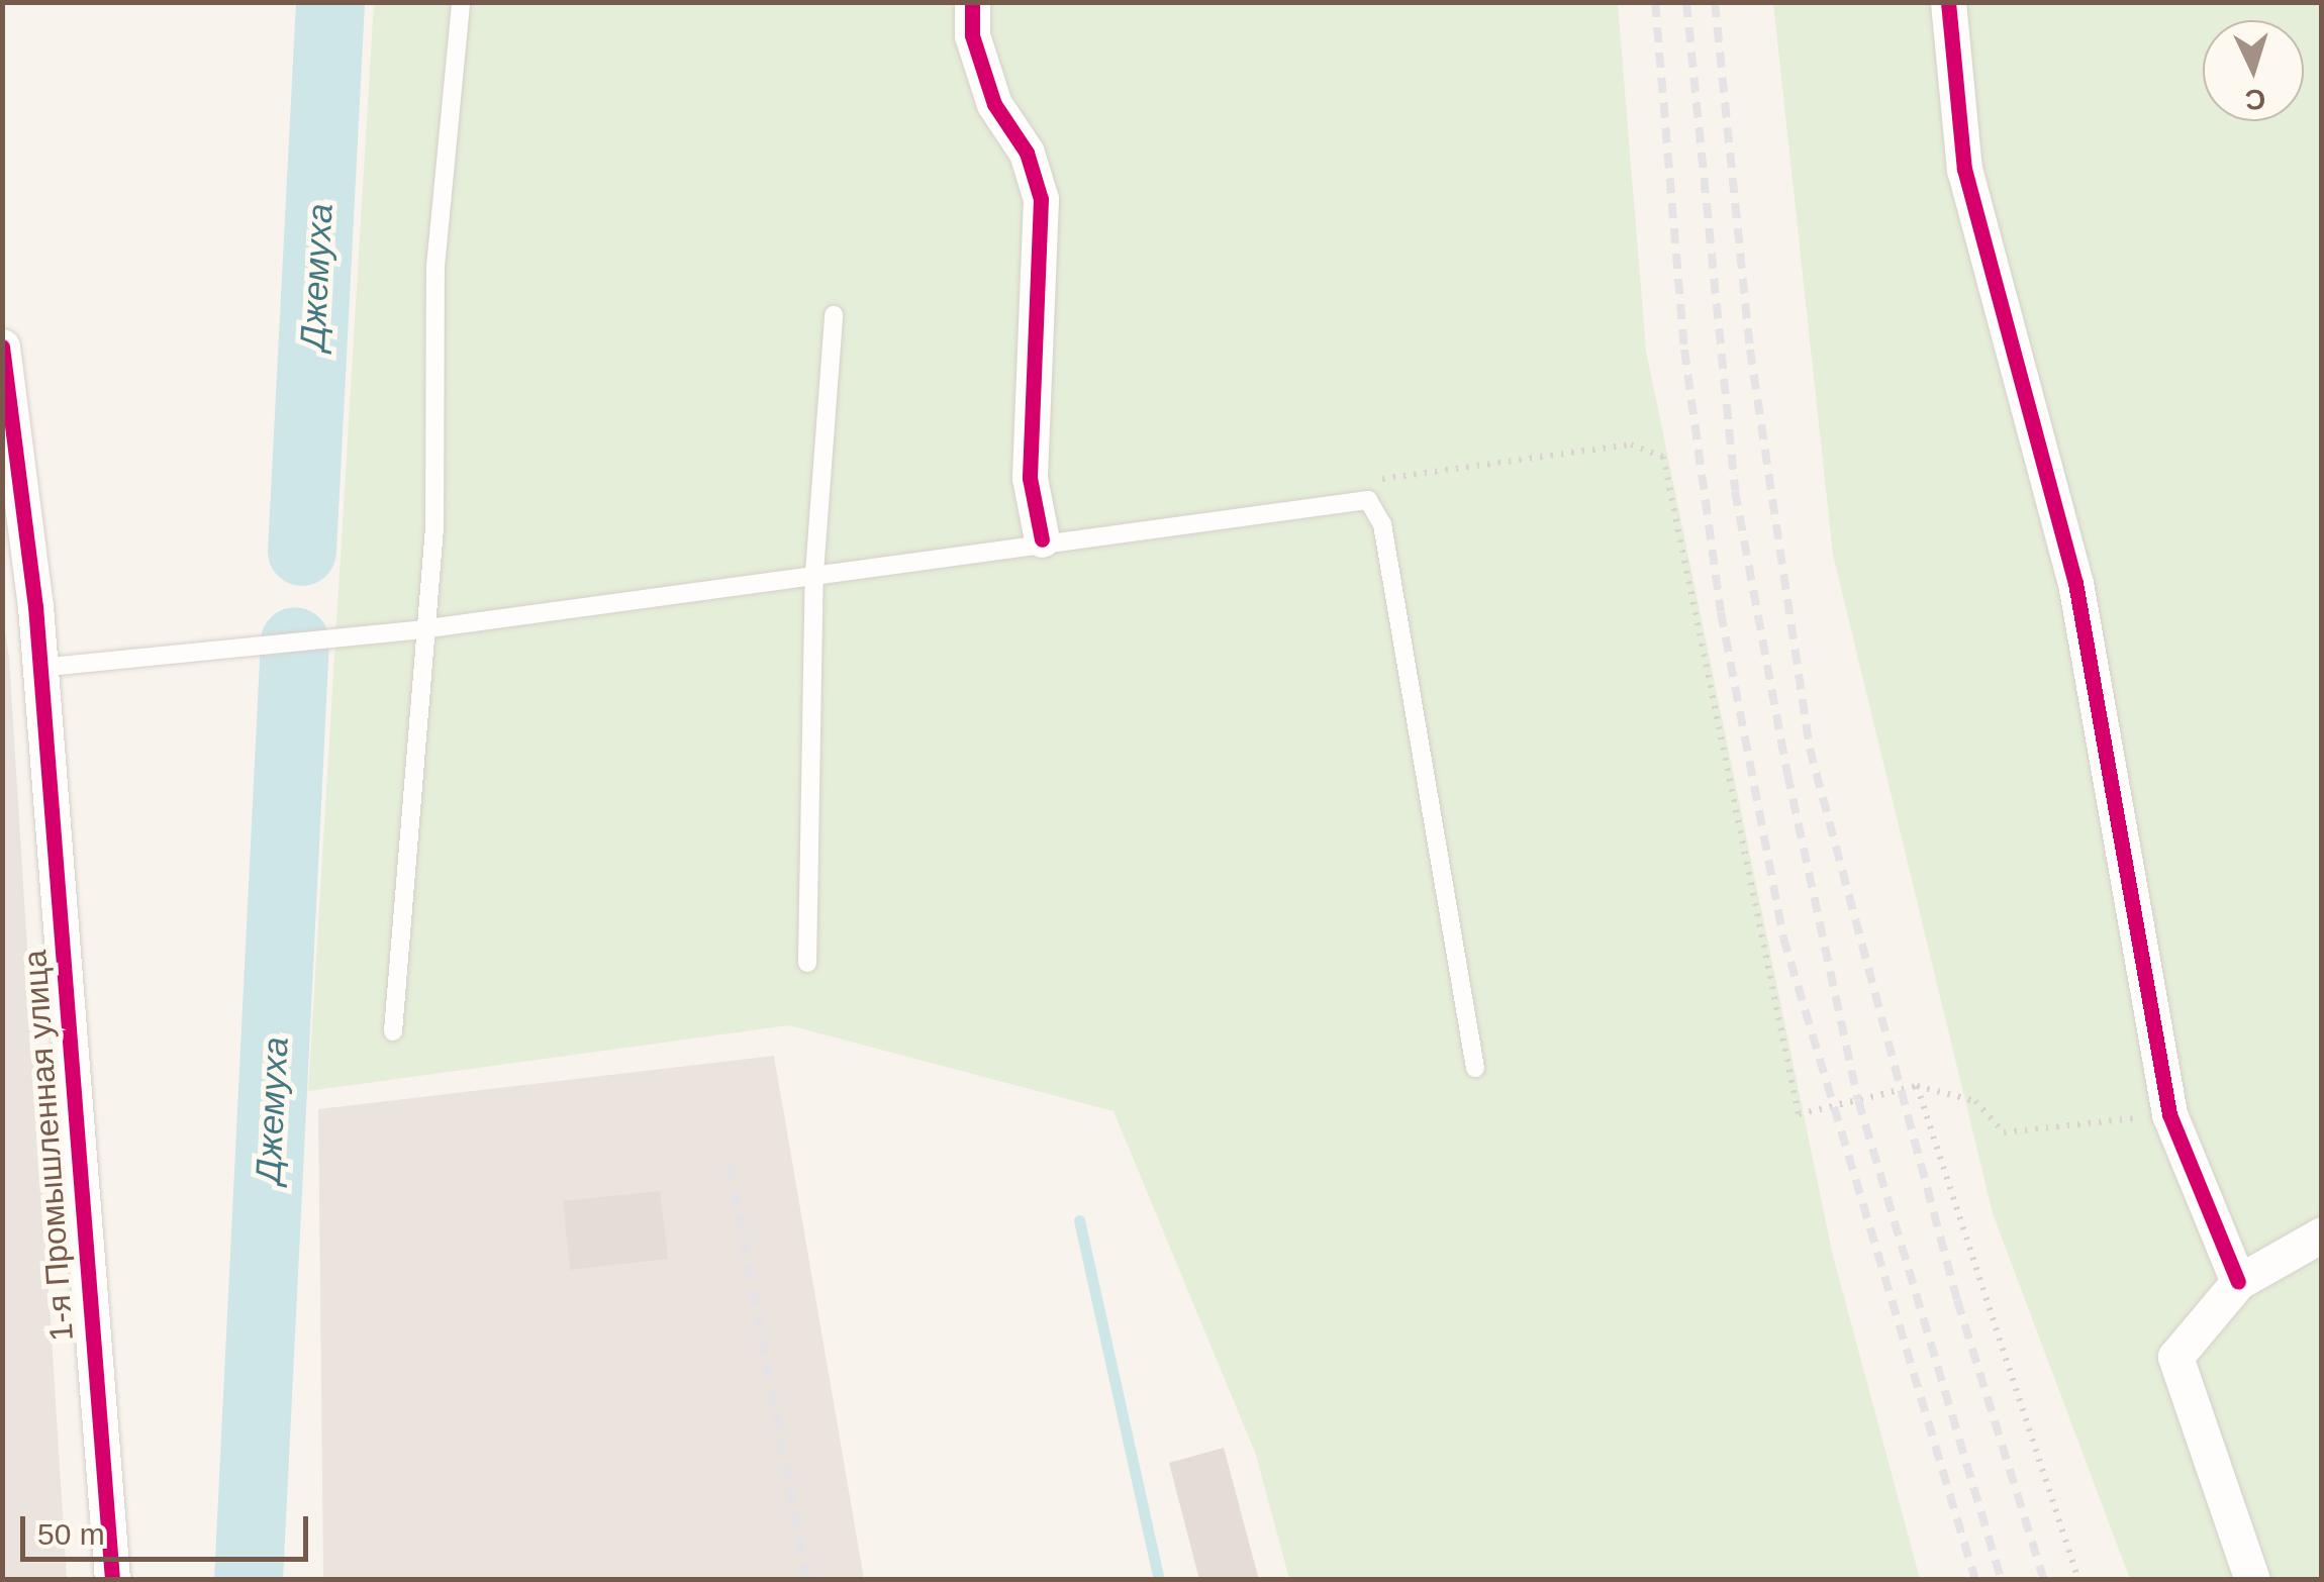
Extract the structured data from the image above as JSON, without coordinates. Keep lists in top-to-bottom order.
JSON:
{
  "streets": {
    "street": ["1-я Промышленная улица"]
  },
  "water": ["Джемуха"],
  "scale_bar": "50 m",
  "north": "bottom"
}
